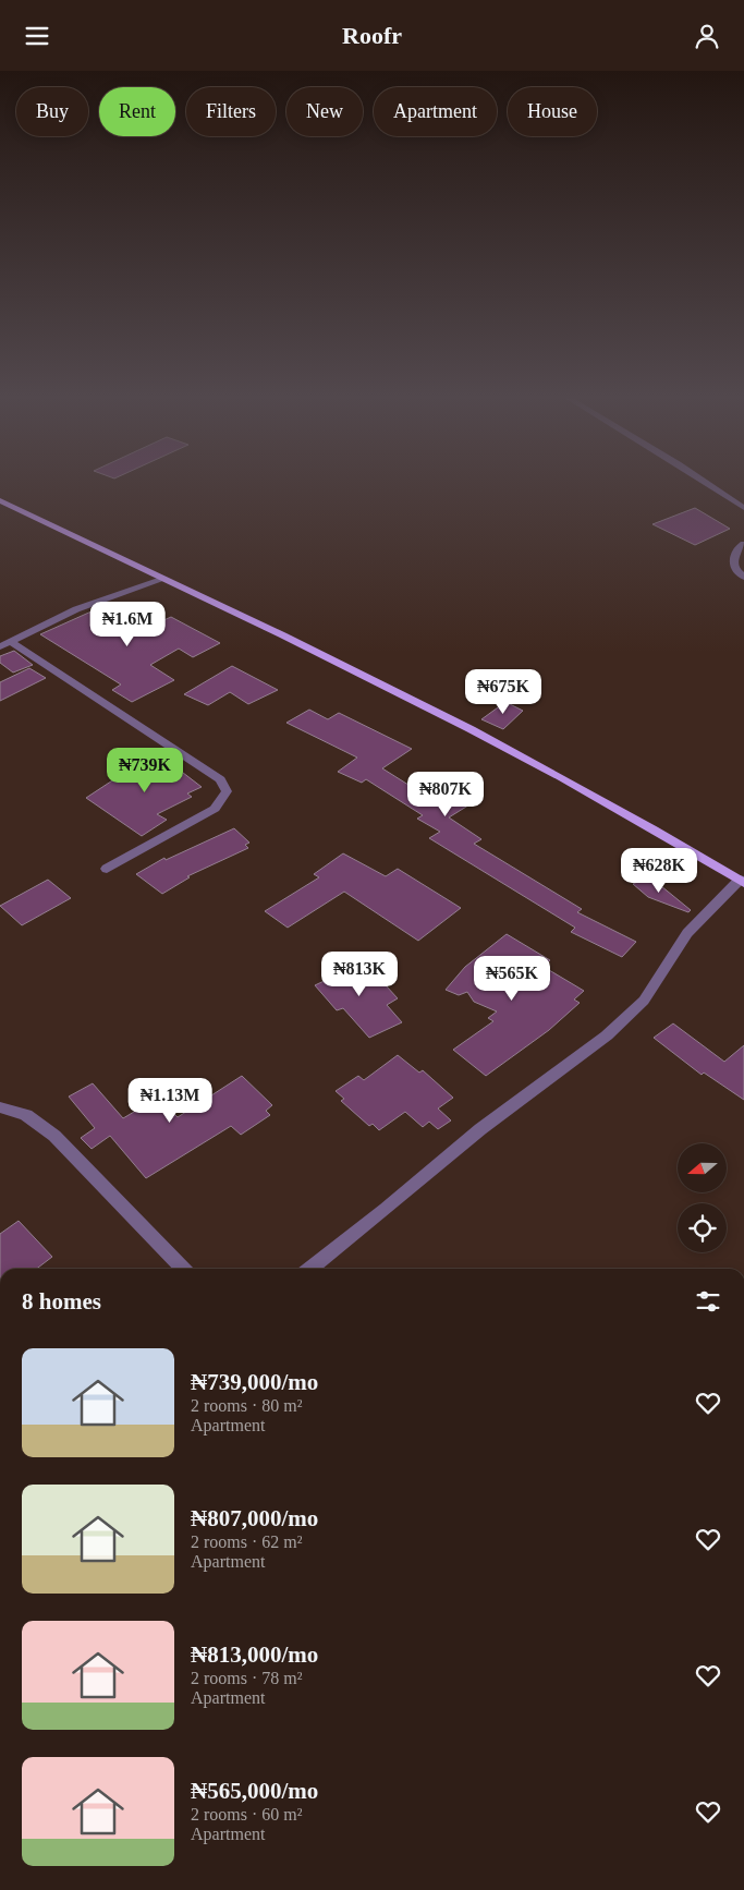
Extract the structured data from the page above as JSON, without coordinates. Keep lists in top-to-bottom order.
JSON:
{
  "north": "left",
  "page": {
    "header": "Roofr",
    "chip": [
      "Buy",
      "Rent",
      "Filters",
      "New",
      "Apartment",
      "House"
    ],
    "price": [
      "₦1.6M",
      "₦675K",
      "₦739K",
      "₦807K",
      "₦628K",
      "₦813K",
      "₦565K",
      "₦1.13M"
    ],
    "heading": "8 homes",
    "list": [
      {
        "name": "₦739,000/mo",
        "note": "2 rooms · 80 m² · Apartment"
      },
      {
        "name": "₦807,000/mo",
        "note": "2 rooms · 62 m² · Apartment"
      },
      {
        "name": "₦813,000/mo",
        "note": "2 rooms · 78 m² · Apartment"
      },
      {
        "name": "₦565,000/mo",
        "note": "2 rooms · 60 m² · Apartment"
      }
    ]
  }
}
